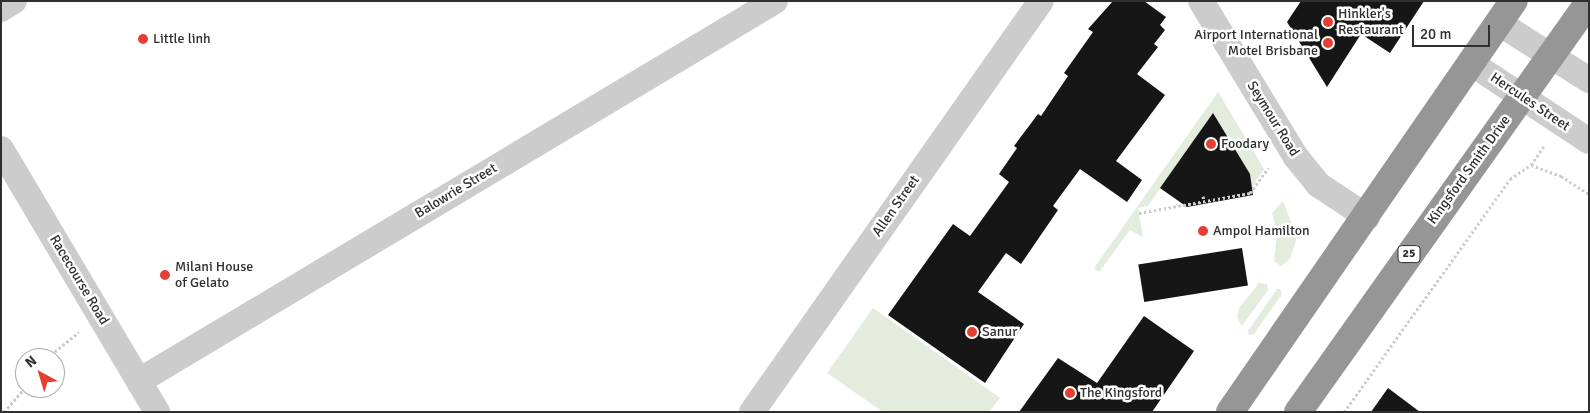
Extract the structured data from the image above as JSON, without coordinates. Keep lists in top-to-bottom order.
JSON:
{
  "streets": {
    "highway": ["Kingsford Smith Drive", "25"],
    "street": [
      "Hercules Street",
      "Seymour Road",
      "Balowrie Street",
      "Allen Street",
      "Racecourse Road"
    ]
  },
  "crossings": [
    ["Hercules Street", "Kingsford Smith Drive"],
    ["Balowrie Street", "Racecourse Road"]
  ],
  "places": [
    "Hinkler's Restaurant",
    "Little linh",
    "Airport International Motel Brisbane",
    "Foodary",
    "Ampol Hamilton",
    "Milani House of Gelato",
    "Sanur",
    "The Kingsford"
  ],
  "scale_bar": "20 m",
  "north": "top left"
}
